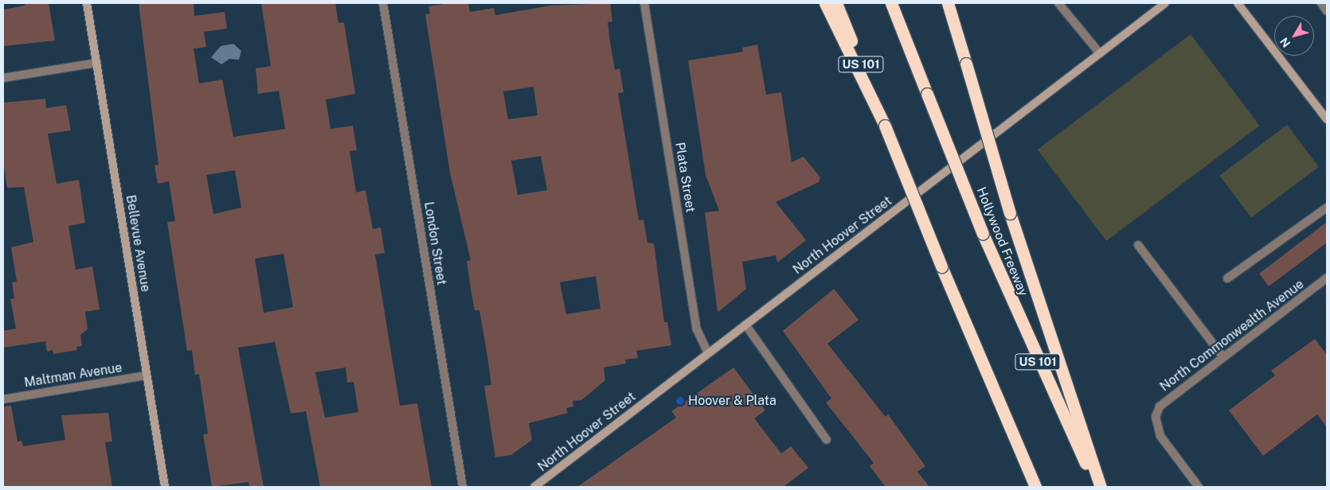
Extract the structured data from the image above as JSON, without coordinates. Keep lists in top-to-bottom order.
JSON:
{
  "streets": {
    "highway": ["US 101", "Hollywood Freeway"],
    "street": [
      "Plata Street",
      "North Hoover Street",
      "Bellevue Avenue",
      "London Street",
      "North Commonwealth Avenue",
      "Maltman Avenue"
    ]
  },
  "crossings": [
    ["Plata Street", "North Hoover Street"],
    ["Bellevue Avenue", "Maltman Avenue"]
  ],
  "places": ["Hoover & Plata"],
  "north": "bottom left"
}
